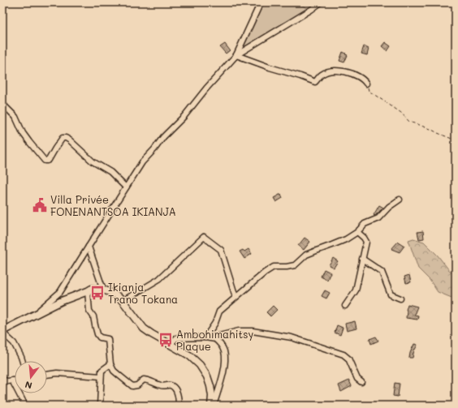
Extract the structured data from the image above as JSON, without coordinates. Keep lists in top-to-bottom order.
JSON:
{
  "places": {
    "public building": ["Villa Privée FONENANTSOA IKIANJA"],
    "bus stop": ["Ikianja Trano Tokana", "Ambohimahitsy Plaque"]
  },
  "north": "bottom"
}
